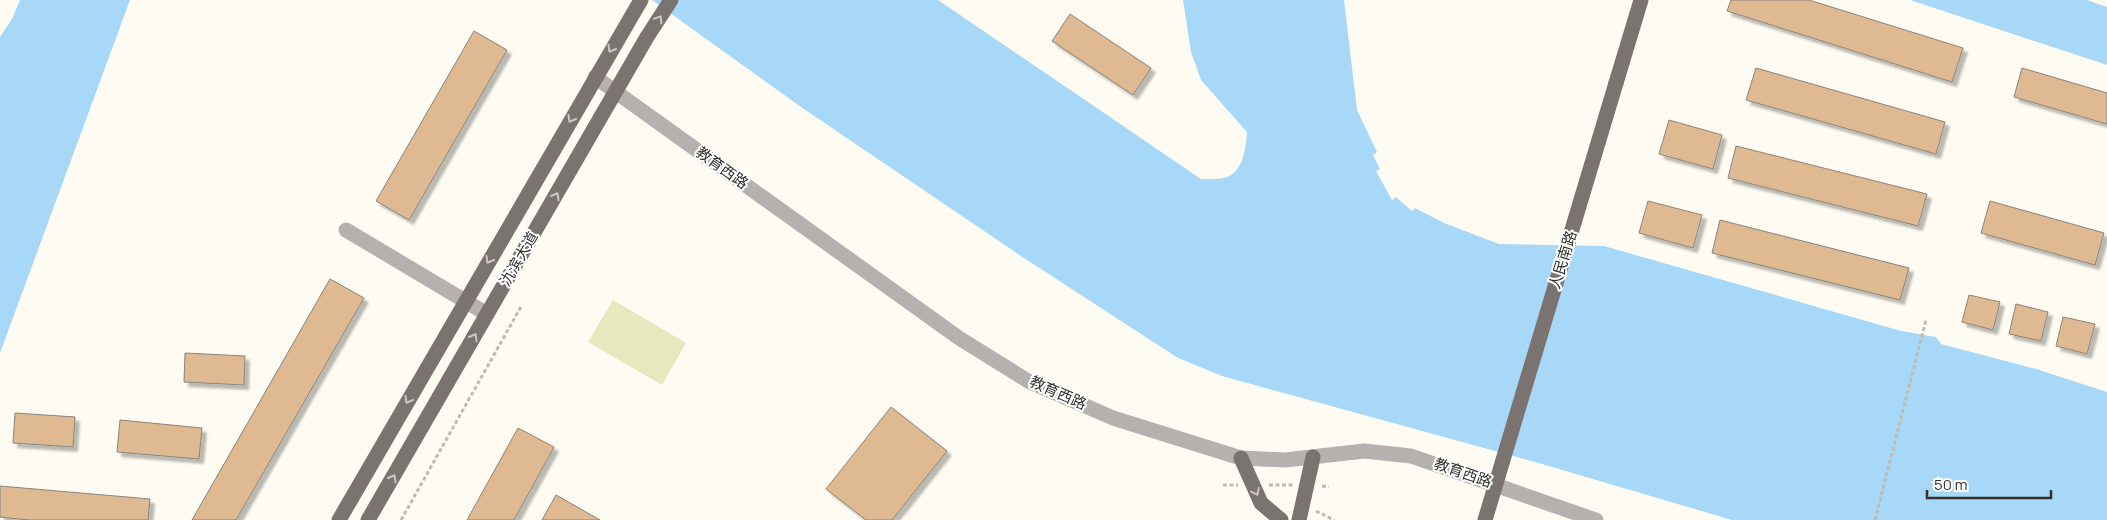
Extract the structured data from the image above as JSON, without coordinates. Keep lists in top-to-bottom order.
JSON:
{
  "streets": {
    "main road": ["氿滨大道", "人民南路"],
    "street": ["教育西路"]
  },
  "crossings": [
    ["教育西路", "氿滨大道"]
  ],
  "scale_bar": "50 m"
}
